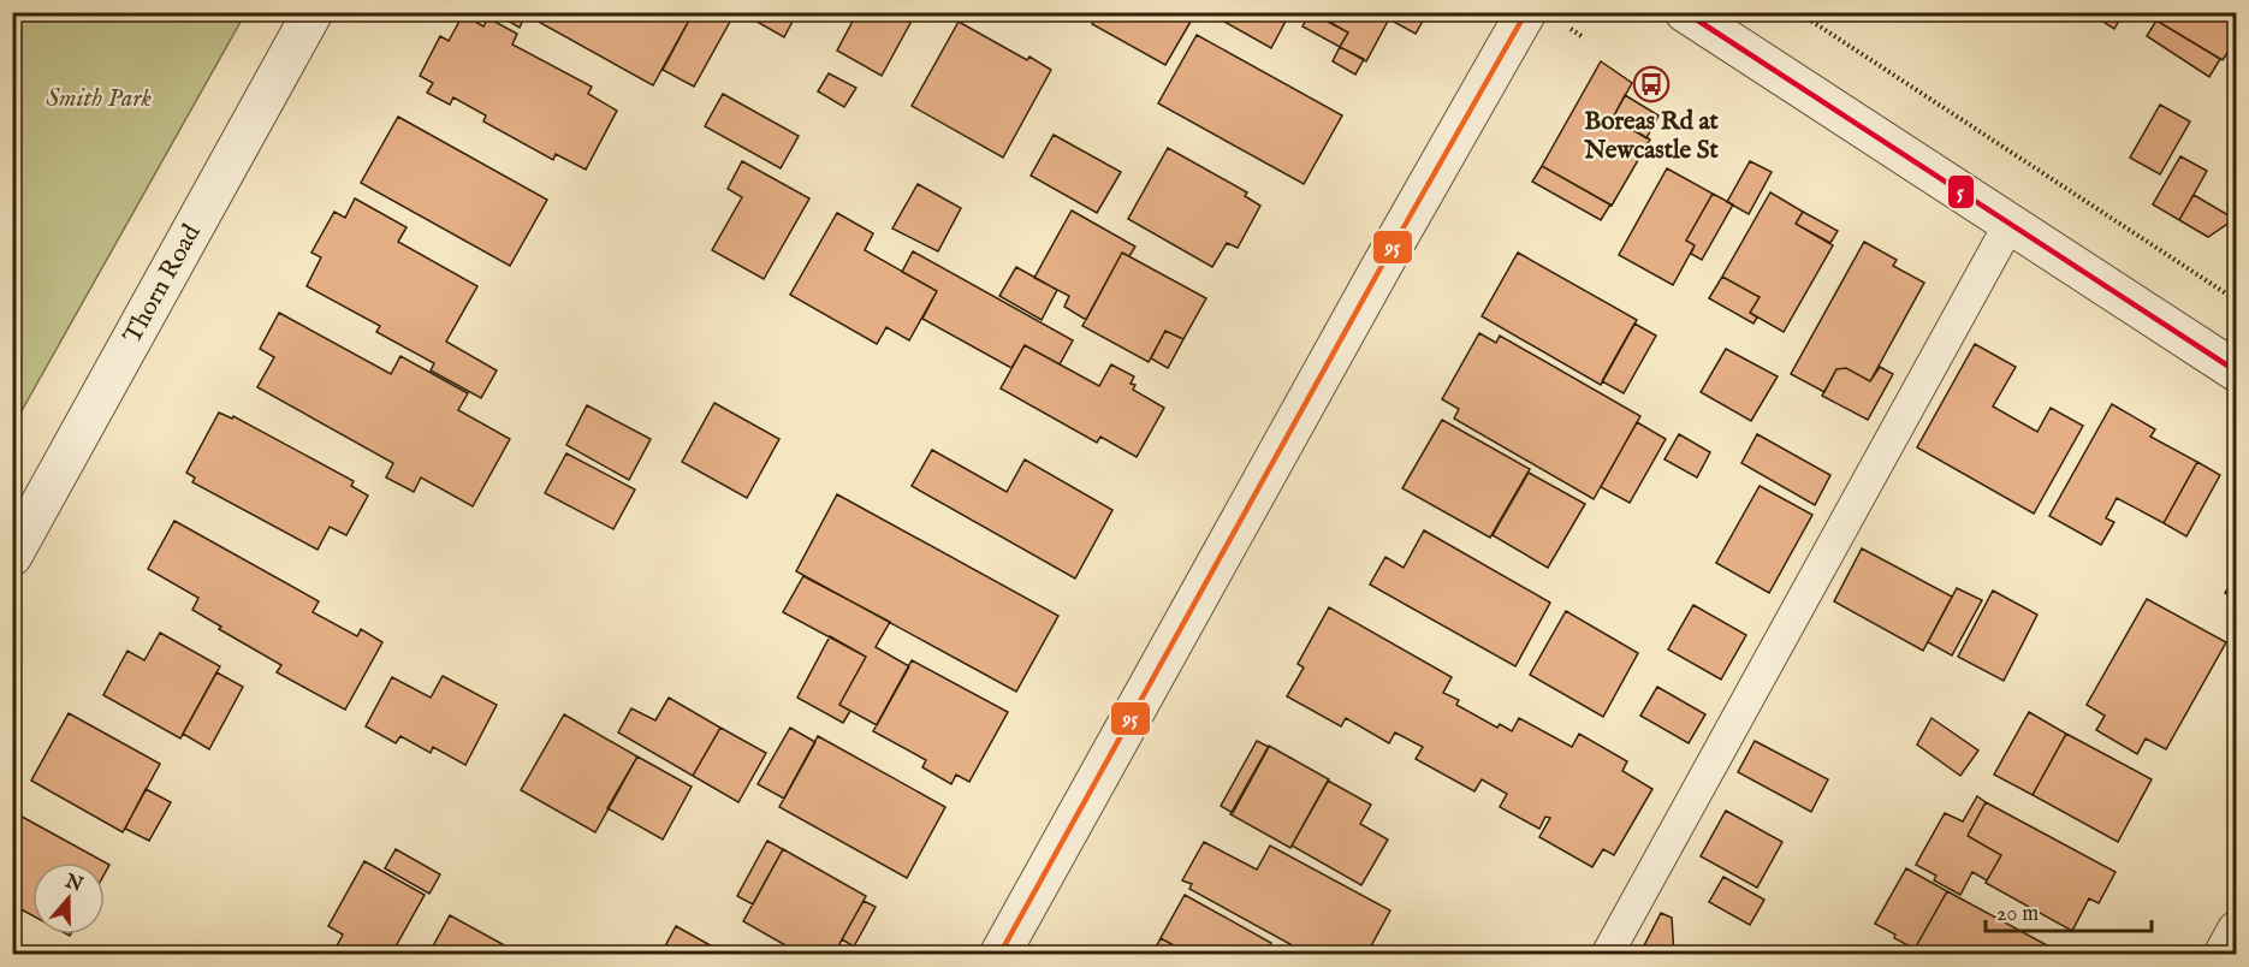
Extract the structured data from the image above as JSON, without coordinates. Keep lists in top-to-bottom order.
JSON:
{
  "streets": {
    "street": ["Thorn Road"]
  },
  "parks": ["Smith Park"],
  "places": {
    "bus stop": ["Boreas Rd at Newcastle St"]
  },
  "lines": ["transit line 5", "transit line 95"],
  "scale_bar": "20 m",
  "north": "top"
}
